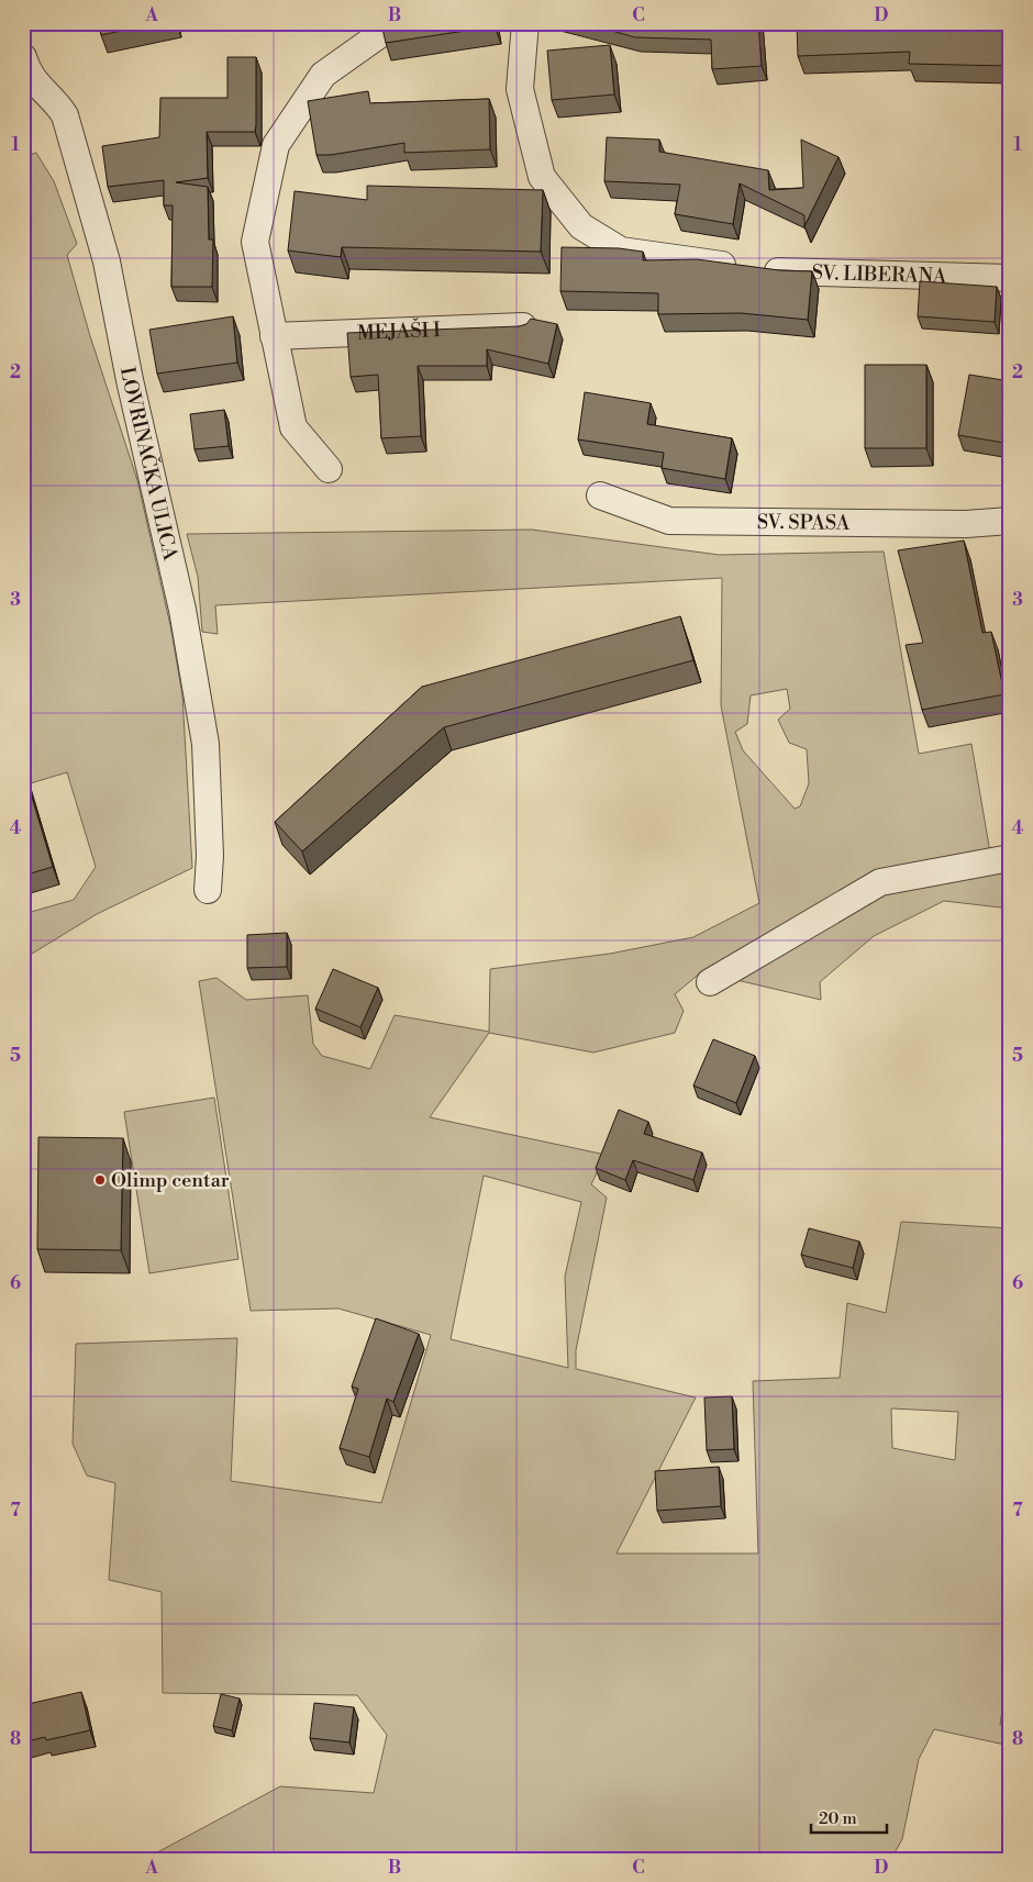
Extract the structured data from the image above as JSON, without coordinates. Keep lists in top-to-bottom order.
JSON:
{
  "streets": {
    "street": [
      "SV. LIBERANA",
      "MEJAŠI I",
      "LOVRINAČKA ULICA",
      "SV. SPASA"
    ]
  },
  "places": ["Olimp centar"],
  "scale_bar": "20 m",
  "grid": {
    "columns": [
      "A",
      "B",
      "C",
      "D"
    ],
    "rows": [
      "1",
      "2",
      "3",
      "4",
      "5",
      "6",
      "7",
      "8"
    ]
  }
}
